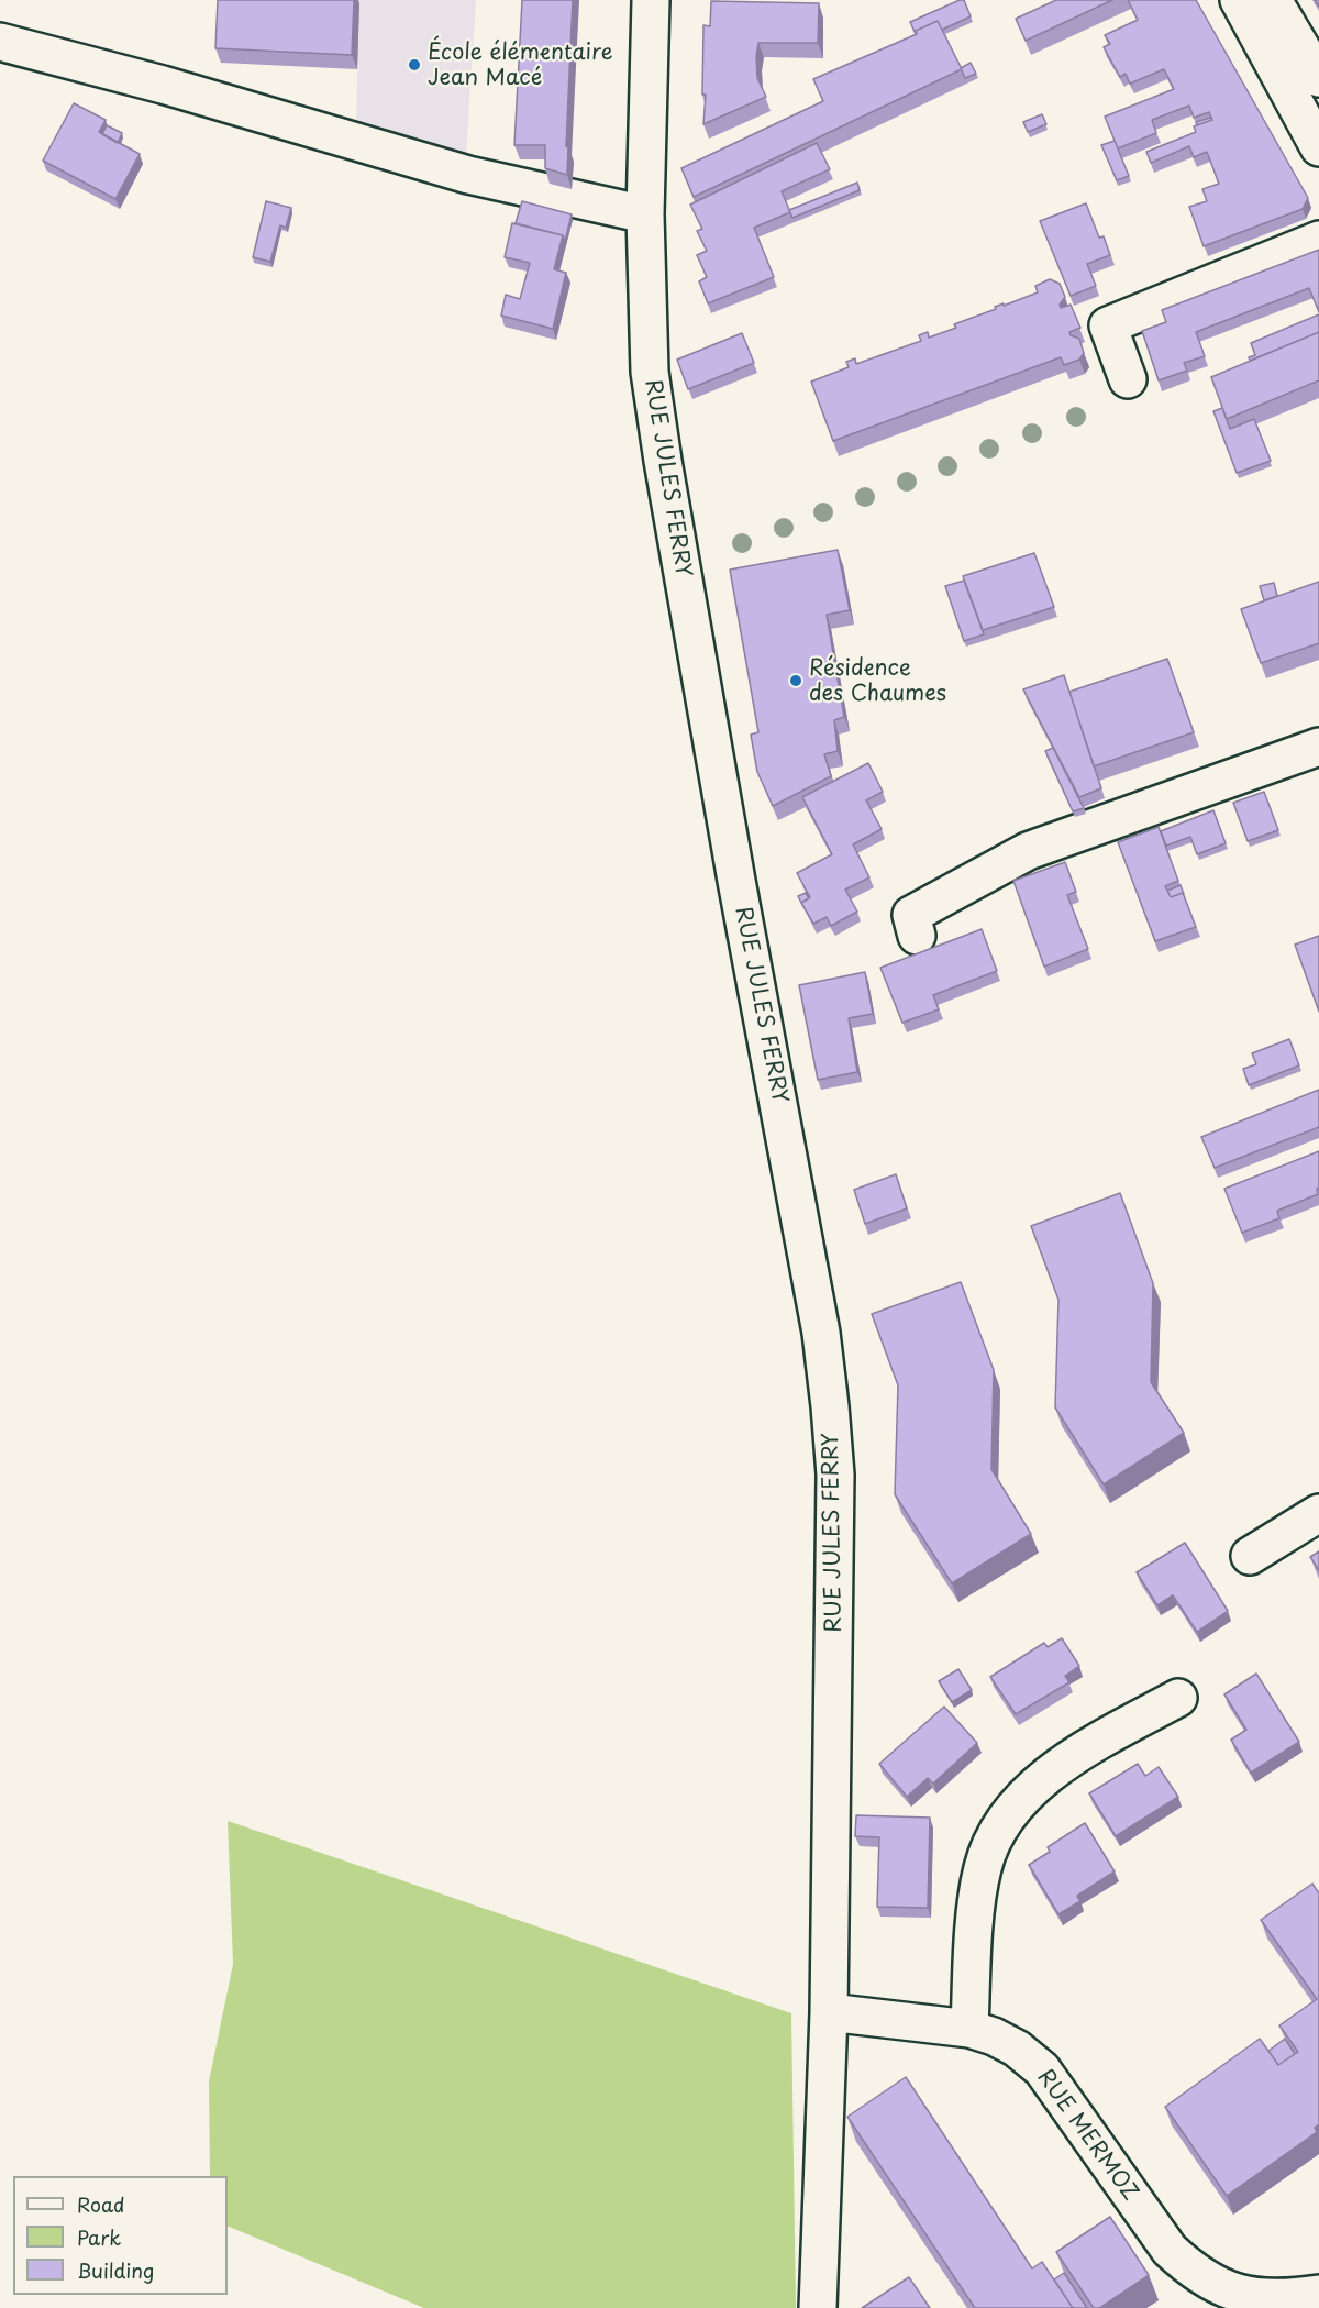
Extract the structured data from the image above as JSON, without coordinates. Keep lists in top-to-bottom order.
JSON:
{
  "streets": {
    "street": ["RUE JULES FERRY", "RUE MERMOZ"]
  },
  "crossings": [
    ["RUE JULES FERRY", "RUE MERMOZ"]
  ],
  "places": ["École élémentaire Jean Macé", "Résidence des Chaumes"],
  "legend": ["Road", "Park", "Building"]
}
